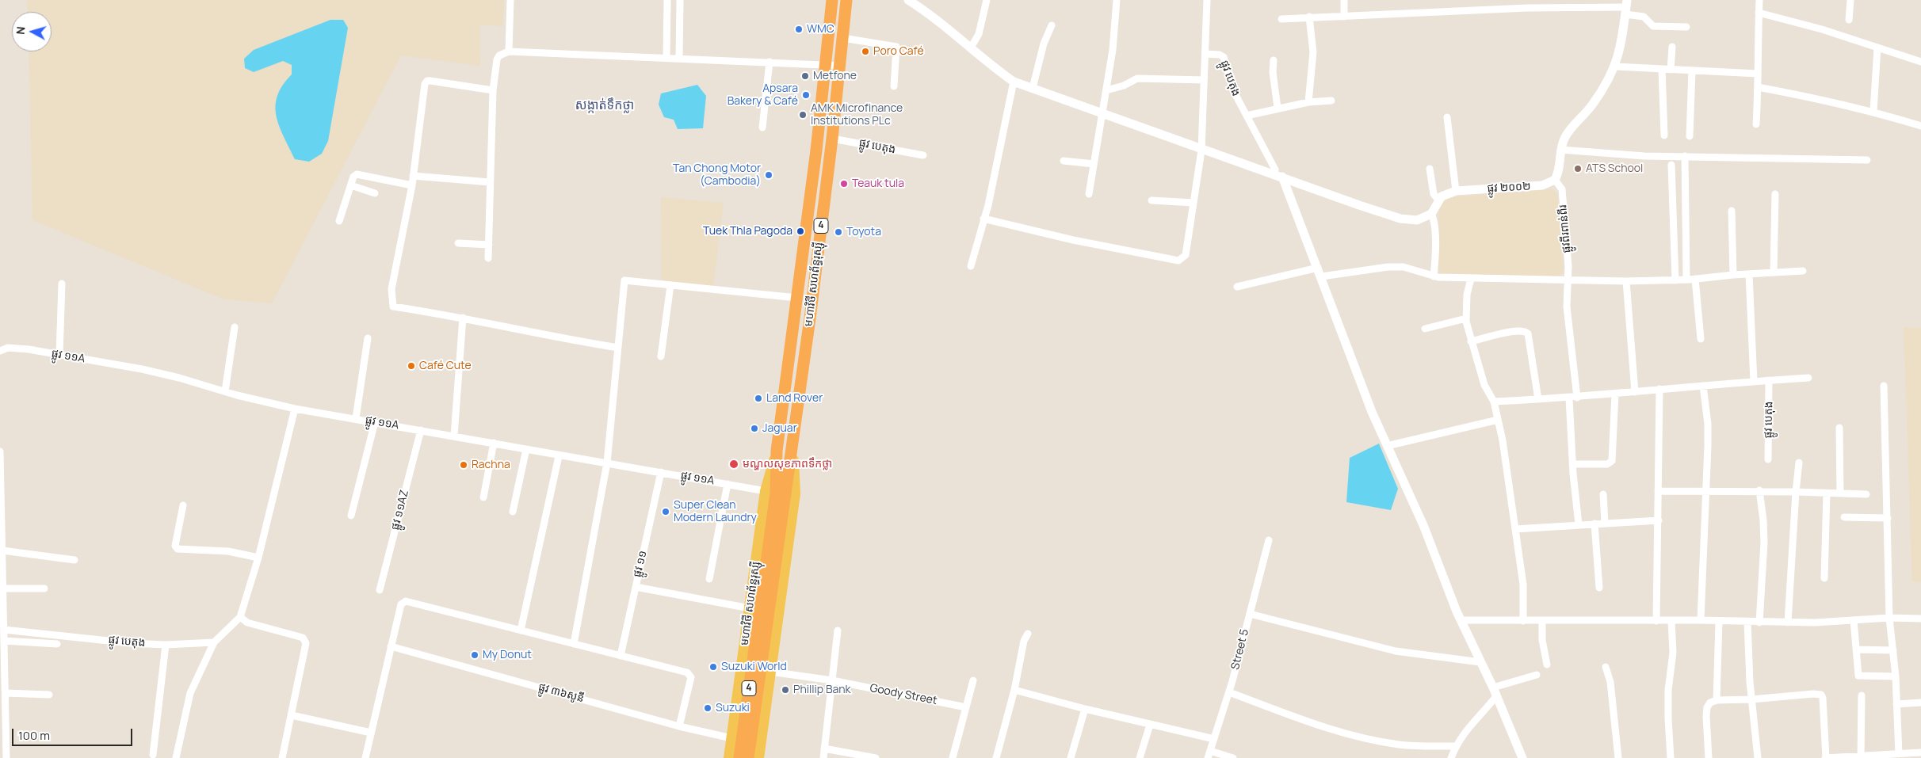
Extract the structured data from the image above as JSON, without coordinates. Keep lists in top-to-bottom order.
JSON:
{
  "streets": {
    "highway": ["4", "មហាវិថី សហព័ន្ធរុស្ស៊ី"],
    "street": [
      "ផ្លូវ បេតុង",
      "ផ្លូវ ២០០២",
      "ផ្លូវពីរពាន់ពីរ",
      "ផ្លូវ ១១A",
      "ផ្លូវ ១១AZ",
      "ផ្លូវ ១១",
      "Street 5",
      "ផ្លូវ ៣៦សូនី",
      "Goody Street"
    ]
  },
  "crossings": [
    ["ផ្លូវ បេតុង", "មហាវិថី សហព័ន្ធរុស្ស៊ី"],
    ["ផ្លូវ ២០០២", "ផ្លូវពីរពាន់ពីរ"],
    ["4", "មហាវិថី សហព័ន្ធរុស្ស៊ី"],
    ["មហាវិថី សហព័ន្ធរុស្ស៊ី", "ផ្លូវ ១១A"],
    ["មហាវិថី សហព័ន្ធរុស្ស៊ី", "ផ្លូវ ៣៦សូនី"],
    ["មហាវិថី សហព័ន្ធរុស្ស៊ី", "Goody Street"],
    ["ផ្លូវ ១១A", "ផ្លូវ ១១AZ"],
    ["ផ្លូវ ១១A", "ផ្លូវ ១១"]
  ],
  "districts": ["សង្កាត់ទឹកថ្លា"],
  "places": [
    "WMC",
    "Poro Café",
    "Metfone",
    "Apsara Bakery & Café",
    "AMK Microfinance Institutions PLc",
    "ATS School",
    "Tan Chong Motor (Cambodia)",
    "Teauk tula",
    "Tuek Thla Pagoda",
    "Toyota",
    "Café Cute",
    "Land Rover",
    "Jaguar",
    "មណ្ឌលសុខភាពទឹកថ្លា",
    "Rachna",
    "Super Clean Modern Laundry",
    "My Donut",
    "Suzuki World",
    "Phillip Bank",
    "Suzuki"
  ],
  "scale_bar": "100 m",
  "north": "left"
}
